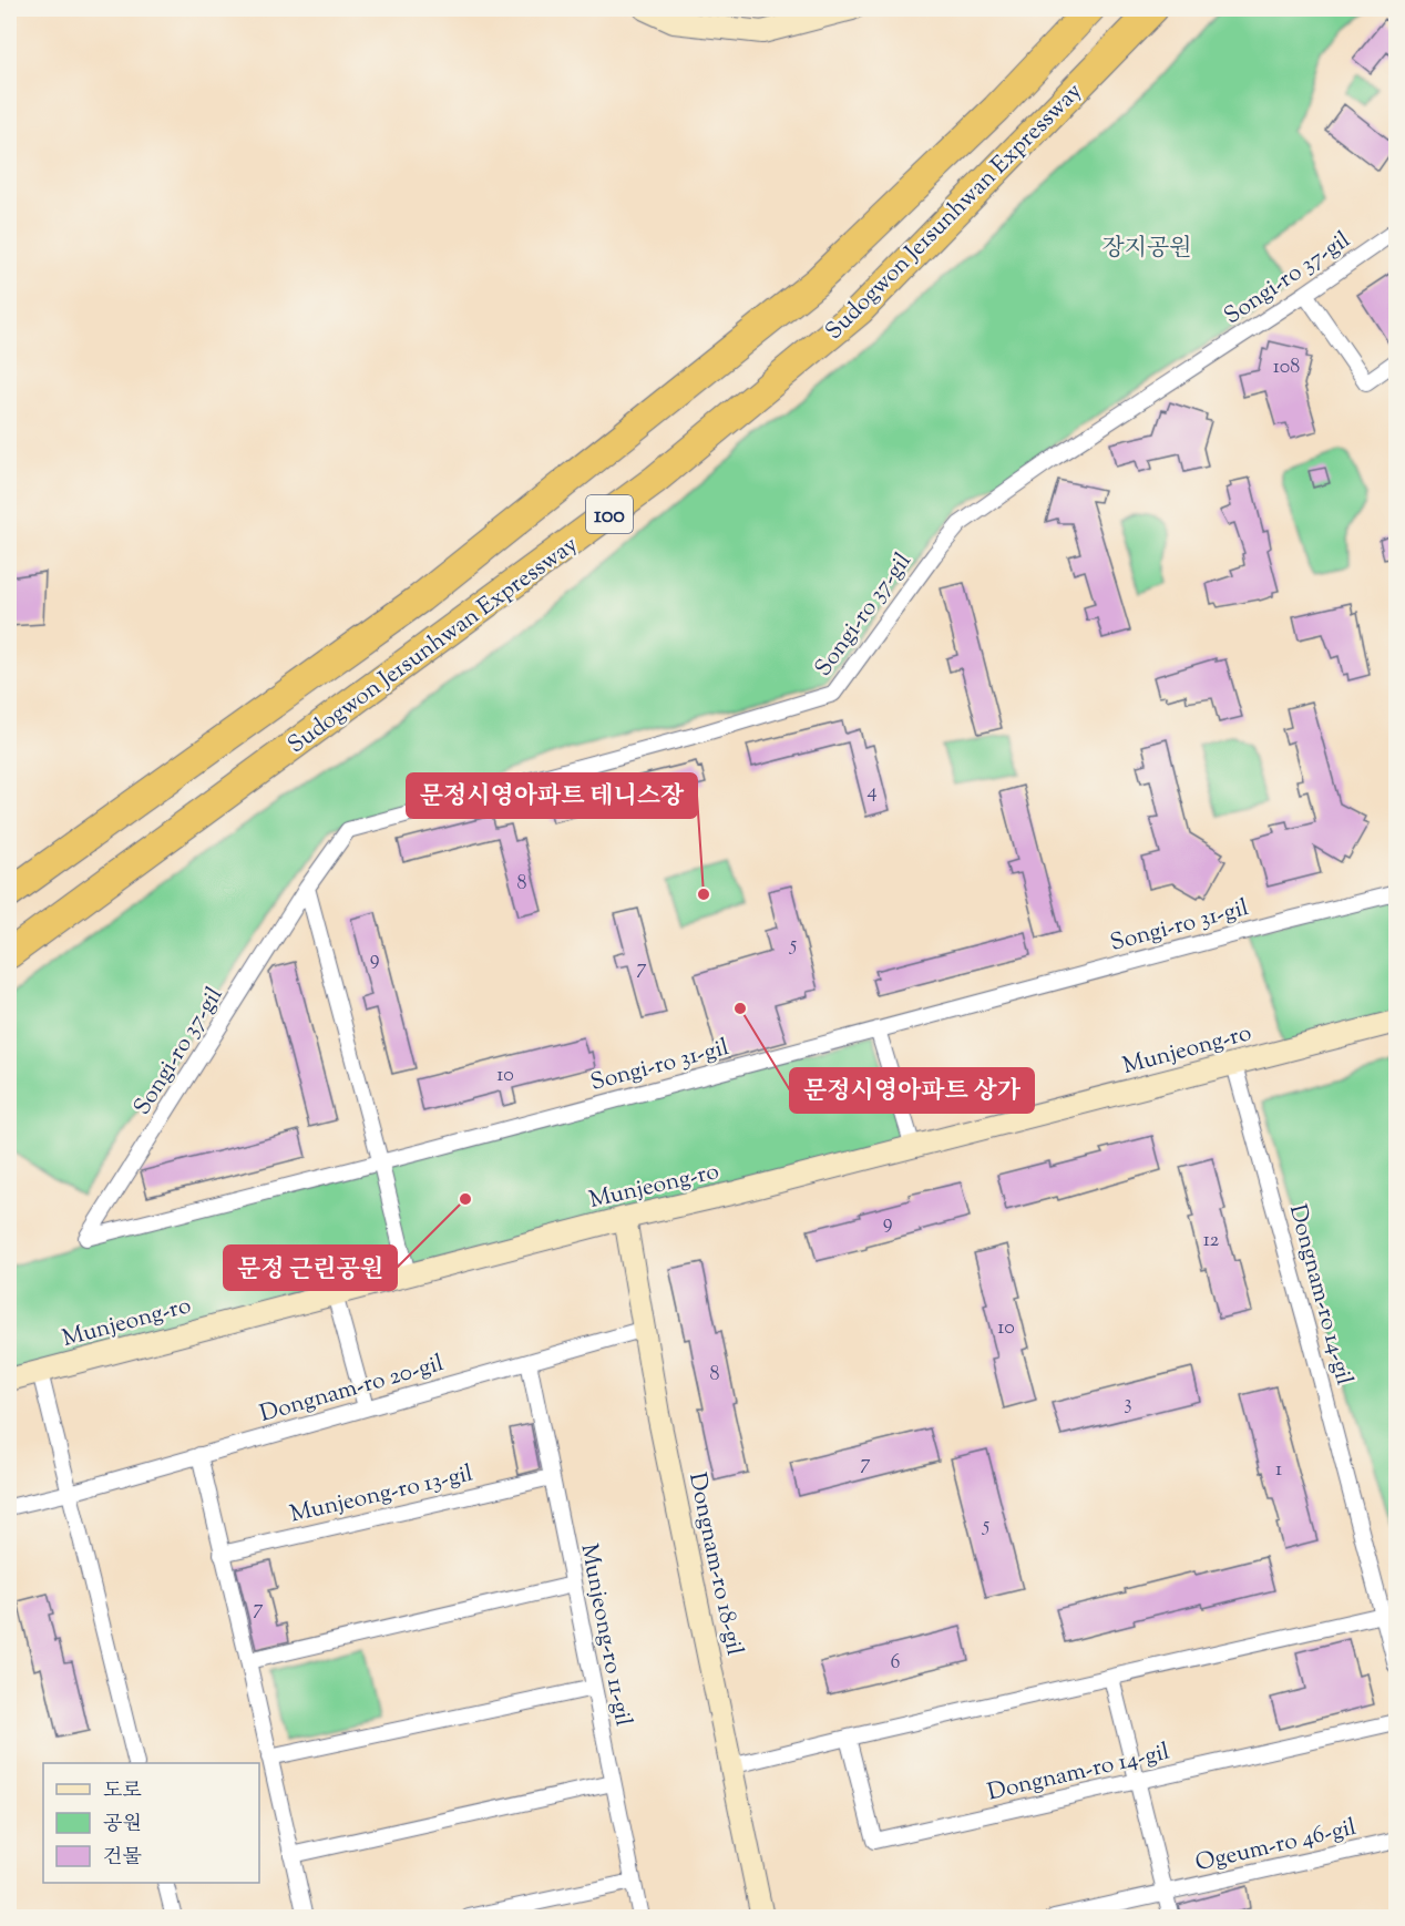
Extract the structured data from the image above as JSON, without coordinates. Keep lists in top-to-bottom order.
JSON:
{
  "streets": {
    "highway": ["Sudogwon Je1sunhwan Expressway", "100"],
    "street": [
      "Songi-ro 37-gil",
      "Songi-ro 31-gil",
      "Munjeong-ro",
      "Dongnam-ro 14-gil",
      "Dongnam-ro 20-gil",
      "Munjeong-ro 13-gil",
      "Dongnam-ro 18-gil",
      "Munjeong-ro 11-gil",
      "Ogeum-ro 46-gil"
    ]
  },
  "crossings": [
    ["Songi-ro 37-gil", "Songi-ro 31-gil"],
    ["Munjeong-ro", "Dongnam-ro 14-gil"],
    ["Munjeong-ro", "Dongnam-ro 18-gil"],
    ["Dongnam-ro 20-gil", "Dongnam-ro 18-gil"],
    ["Dongnam-ro 20-gil", "Munjeong-ro 11-gil"],
    ["Munjeong-ro 13-gil", "Munjeong-ro 11-gil"]
  ],
  "parks": ["장지공원"],
  "places": ["문정시영아파트 테니스장", "문정시영아파트 상가", "문정 근린공원"],
  "house_numbers": [
    "108",
    "4",
    "8",
    "5",
    "9",
    "7",
    "10",
    "9",
    "12",
    "10",
    "8",
    "3",
    "7",
    "1",
    "5",
    "7",
    "6"
  ],
  "legend": ["도로", "공원", "건물"]
}
